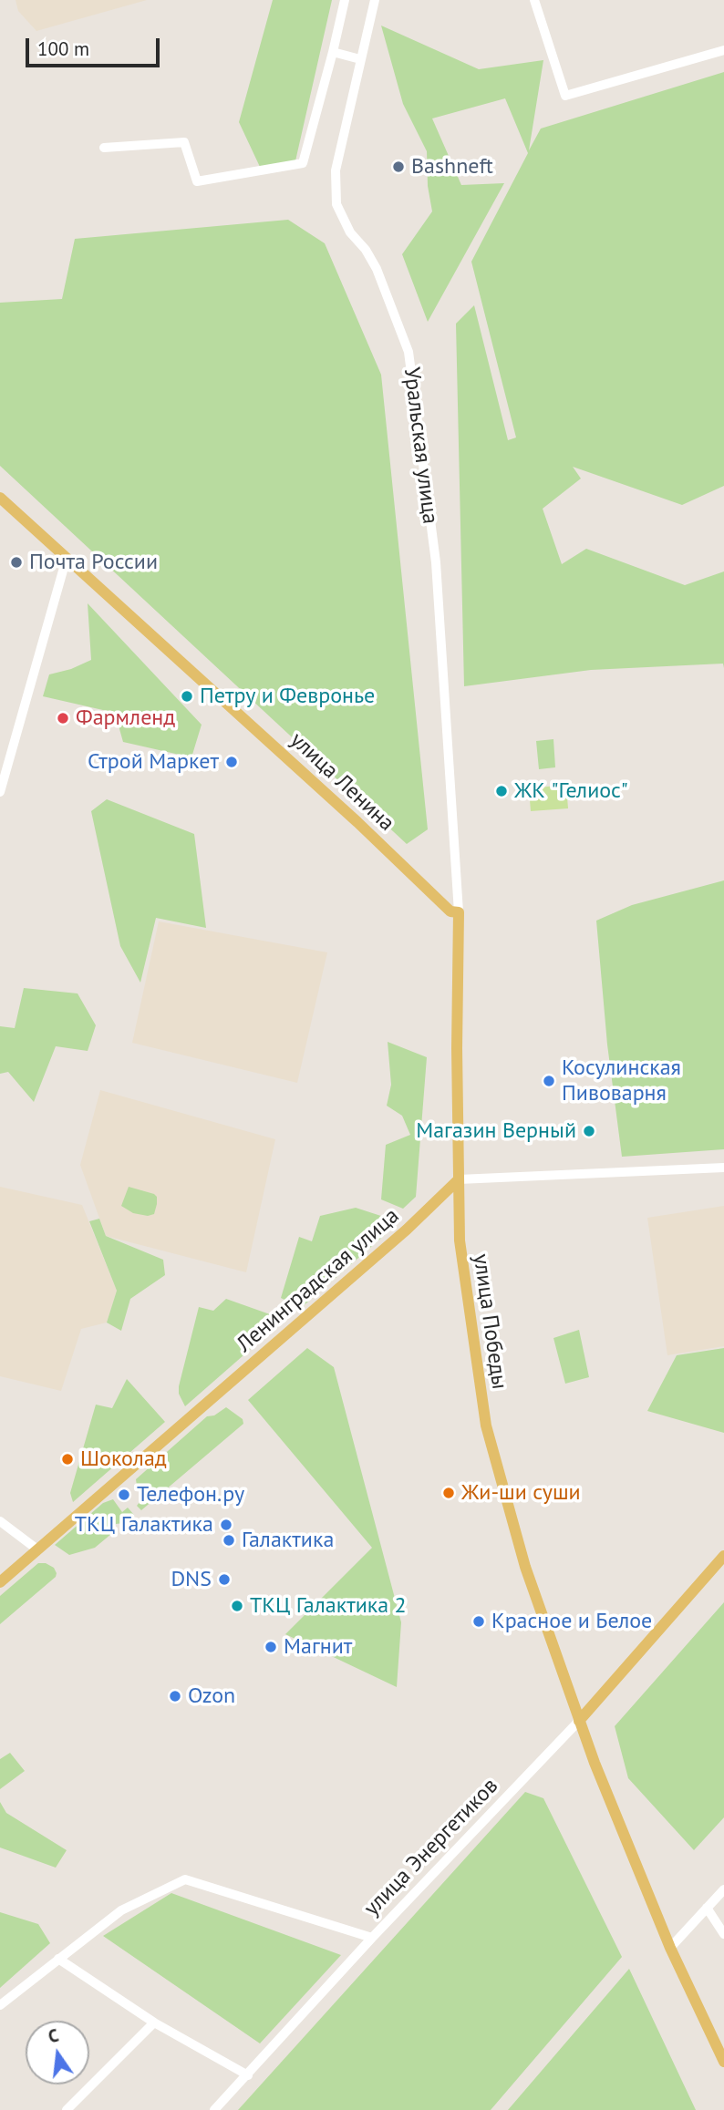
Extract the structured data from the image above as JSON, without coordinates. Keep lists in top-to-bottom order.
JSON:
{
  "streets": {
    "main road": [
      "улица Ленина",
      "Ленинградская улица",
      "улица Победы",
      "улица Энергетиков"
    ],
    "street": ["Уральская улица"]
  },
  "crossings": [
    ["Уральская улица", "улица Ленина"],
    ["Уральская улица", "улица Победы"],
    ["улица Ленина", "улица Победы"],
    ["Ленинградская улица", "улица Победы"],
    ["улица Победы", "улица Энергетиков"]
  ],
  "places": [
    "Bashneft",
    "Почта России",
    "Петру и Февронье",
    "Фармленд",
    "Строй Маркет",
    "ЖК \"Гелиос\"",
    "Косулинская Пивоварня",
    "Магазин Верный",
    "Шоколад",
    "Жи-ши суши",
    "Телефон.ру",
    "ТКЦ Галактика",
    "Галактика",
    "DNS",
    "ТКЦ Галактика 2",
    "Красное и Белое",
    "Магнит",
    "Ozon"
  ],
  "scale_bar": "100 m",
  "north": "top"
}
